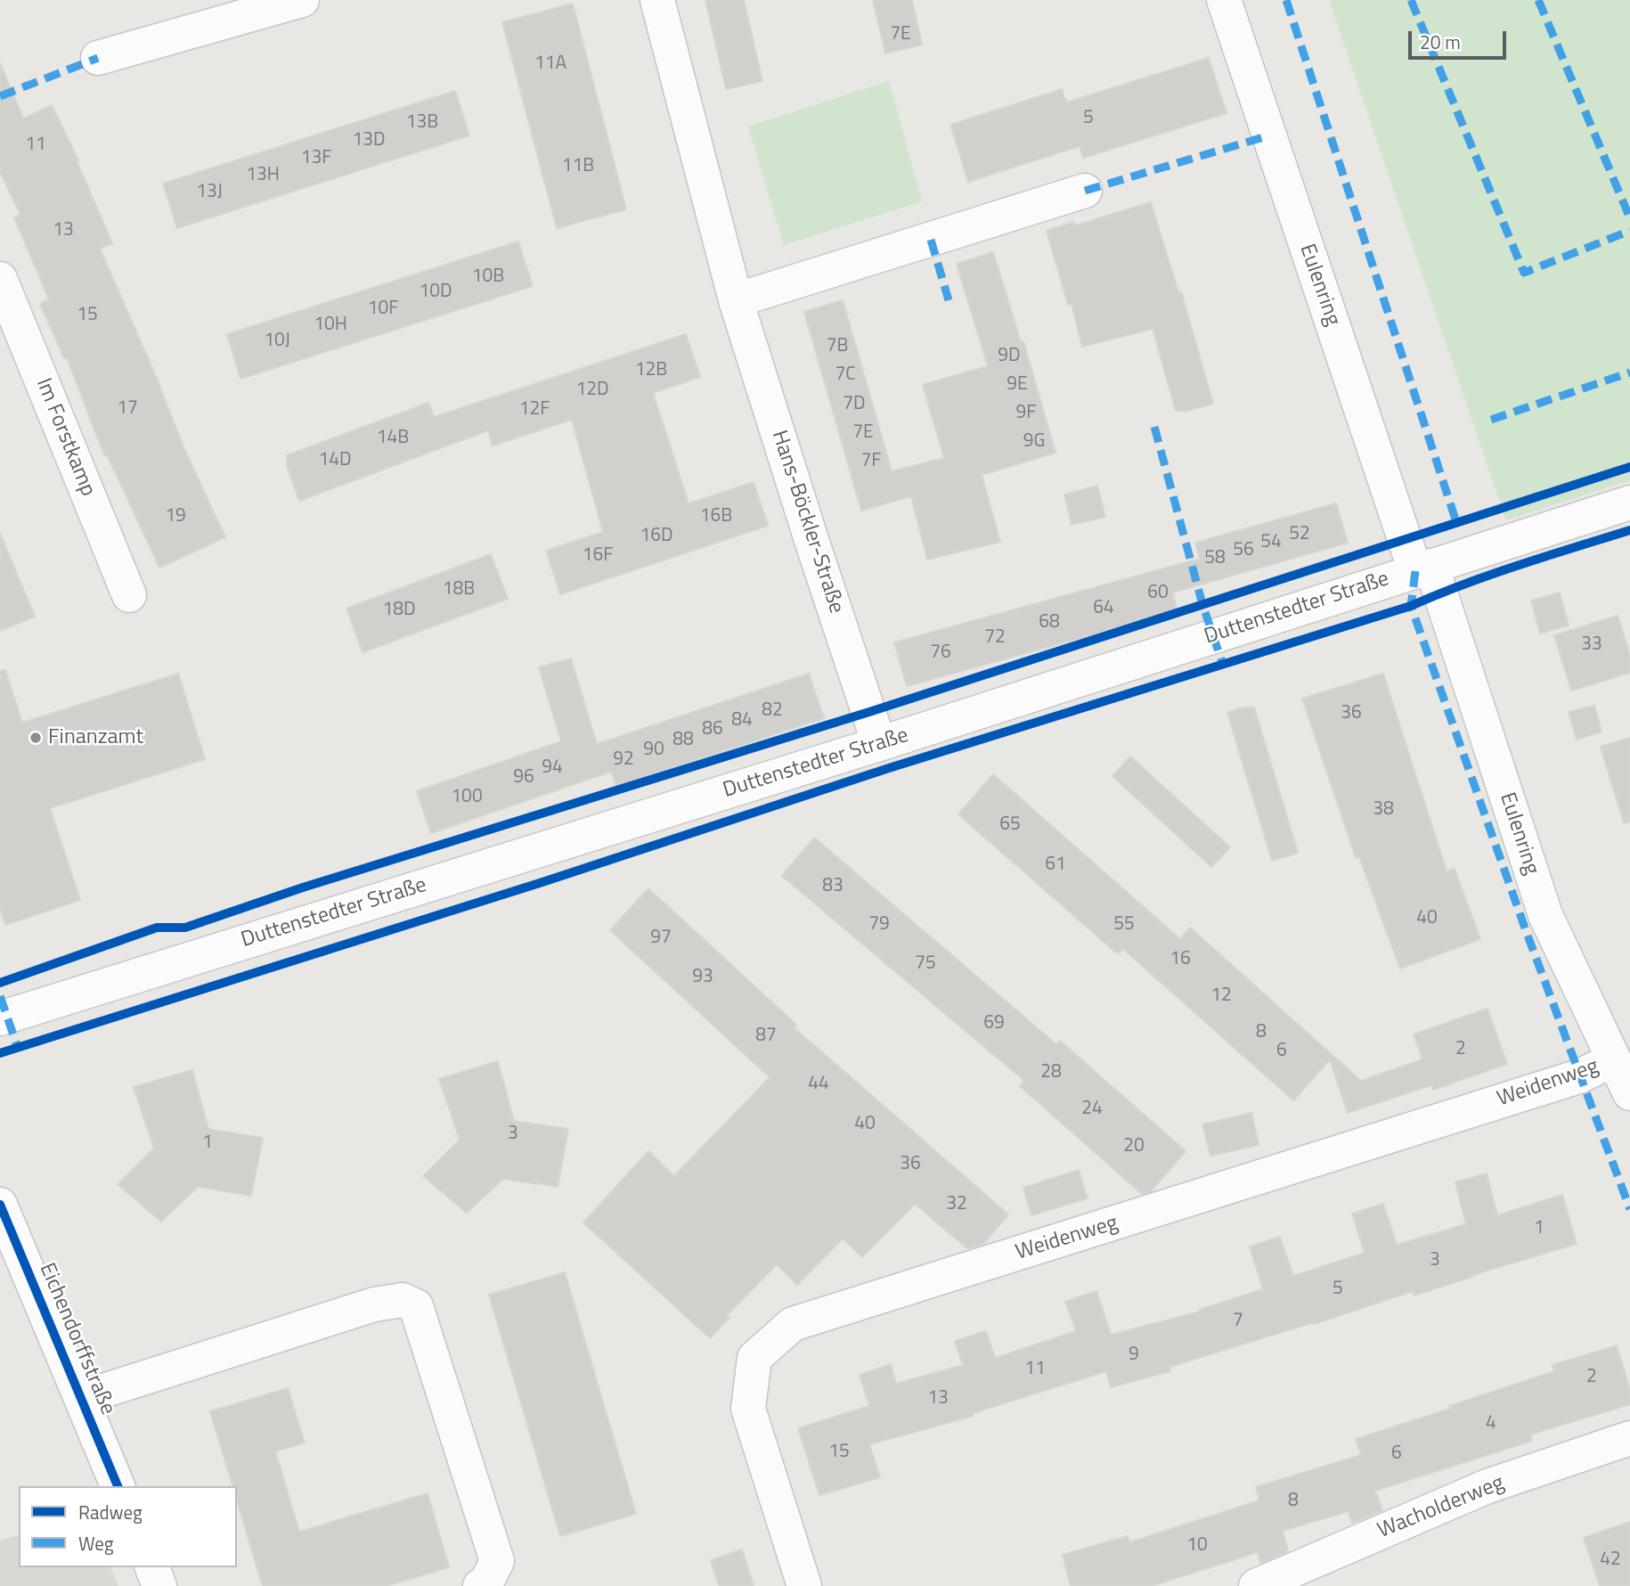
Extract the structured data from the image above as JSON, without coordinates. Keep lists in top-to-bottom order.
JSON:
{
  "streets": {
    "street": [
      "Eulenring",
      "Im Forstkamp",
      "Hans-Böckler-Straße",
      "Duttenstedter Straße",
      "Weidenweg",
      "Eichendorffstraße",
      "Wacholderweg"
    ]
  },
  "crossings": [
    ["Eulenring", "Duttenstedter Straße"],
    ["Eulenring", "Weidenweg"],
    ["Hans-Böckler-Straße", "Duttenstedter Straße"]
  ],
  "places": ["Finanzamt"],
  "house_numbers": [
    "7E",
    "11A",
    "5",
    "13B",
    "13D",
    "11",
    "13F",
    "11B",
    "13H",
    "13J",
    "13",
    "10B",
    "10D",
    "10F",
    "15",
    "10H",
    "10J",
    "7B",
    "9D",
    "12B",
    "7C",
    "9E",
    "12D",
    "7D",
    "17",
    "12F",
    "9F",
    "7E",
    "14B",
    "9G",
    "14D",
    "7F",
    "19",
    "16B",
    "52",
    "16D",
    "54",
    "56",
    "16F",
    "58",
    "18B",
    "60",
    "64",
    "18D",
    "68",
    "72",
    "33",
    "76",
    "82",
    "36",
    "84",
    "86",
    "88",
    "90",
    "92",
    "94",
    "96",
    "100",
    "38",
    "65",
    "61",
    "83",
    "40",
    "79",
    "55",
    "97",
    "16",
    "75",
    "93",
    "12",
    "69",
    "8",
    "87",
    "2",
    "6",
    "28",
    "44",
    "24",
    "40",
    "3",
    "1",
    "20",
    "36",
    "32",
    "1",
    "3",
    "5",
    "7",
    "9",
    "11",
    "2",
    "13",
    "4",
    "15",
    "6",
    "8",
    "10",
    "42"
  ],
  "legend": ["Radweg", "Weg"],
  "scale_bar": "20 m"
}
